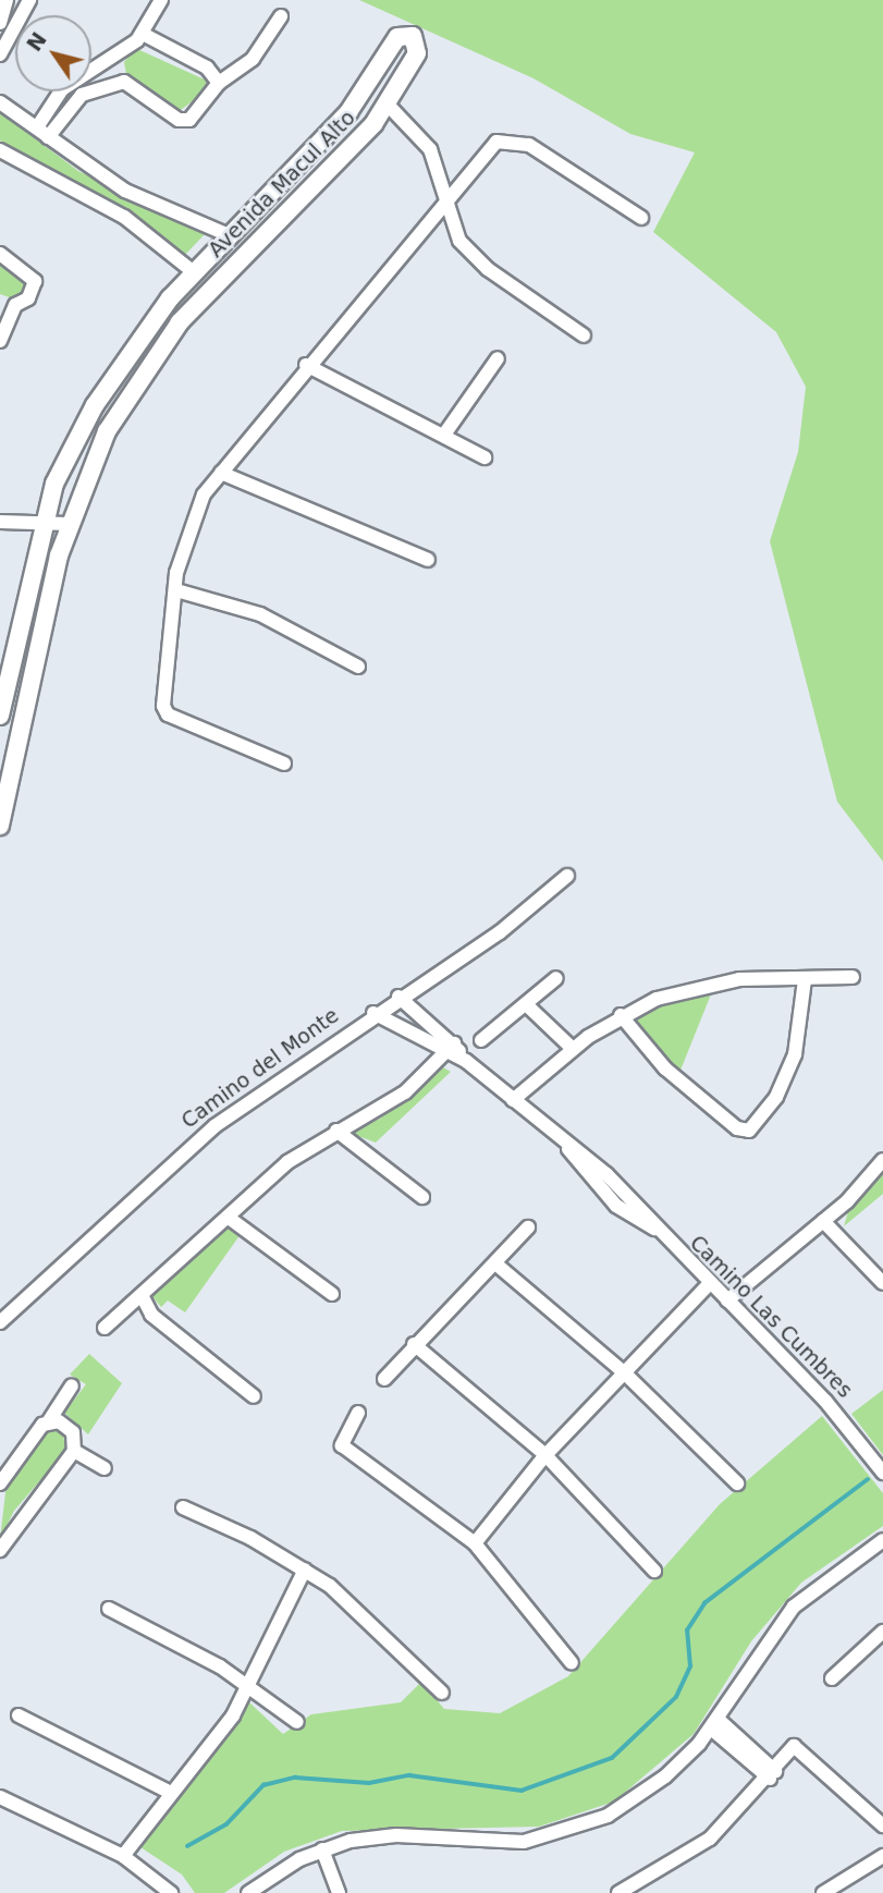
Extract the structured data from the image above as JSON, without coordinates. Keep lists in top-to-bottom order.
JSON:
{
  "streets": {
    "street": ["Avenida Macul Alto", "Camino del Monte", "Camino Las Cumbres"]
  },
  "crossings": [
    ["Camino del Monte", "Camino Las Cumbres"]
  ],
  "north": "top left"
}
